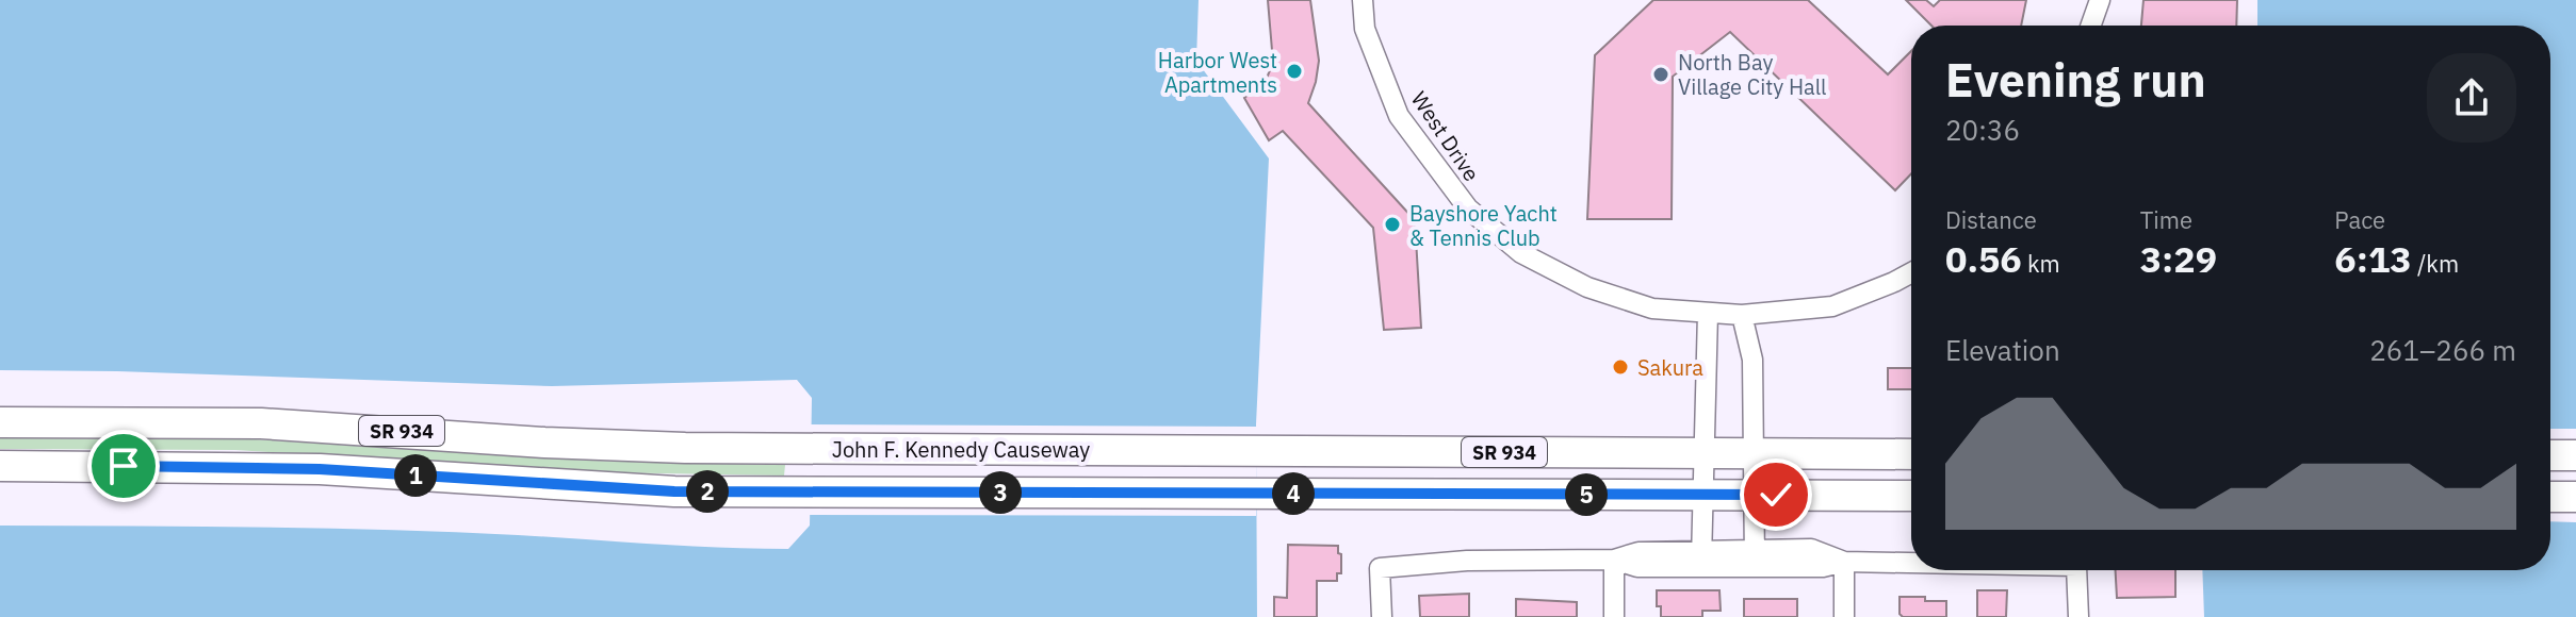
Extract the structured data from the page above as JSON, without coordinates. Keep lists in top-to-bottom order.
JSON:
{
  "streets": {
    "main road": ["SR 934", "John F. Kennedy Causeway"],
    "street": ["West Drive"]
  },
  "places": [
    "Harbor West Apartments",
    "North Bay Village City Hall",
    "Bayshore Yacht & Tennis Club",
    "Sakura"
  ],
  "page": {
    "heading": ["Evening run", "20:36"],
    "stats": [
      ["Distance", "0.56 km"],
      ["Time", "3:29"],
      ["Pace", "6:13 /km"]
    ],
    "chart": ["Elevation", "261–266 m"],
    "pins": [
      "1",
      "2",
      "3",
      "4",
      "5"
    ]
  }
}
